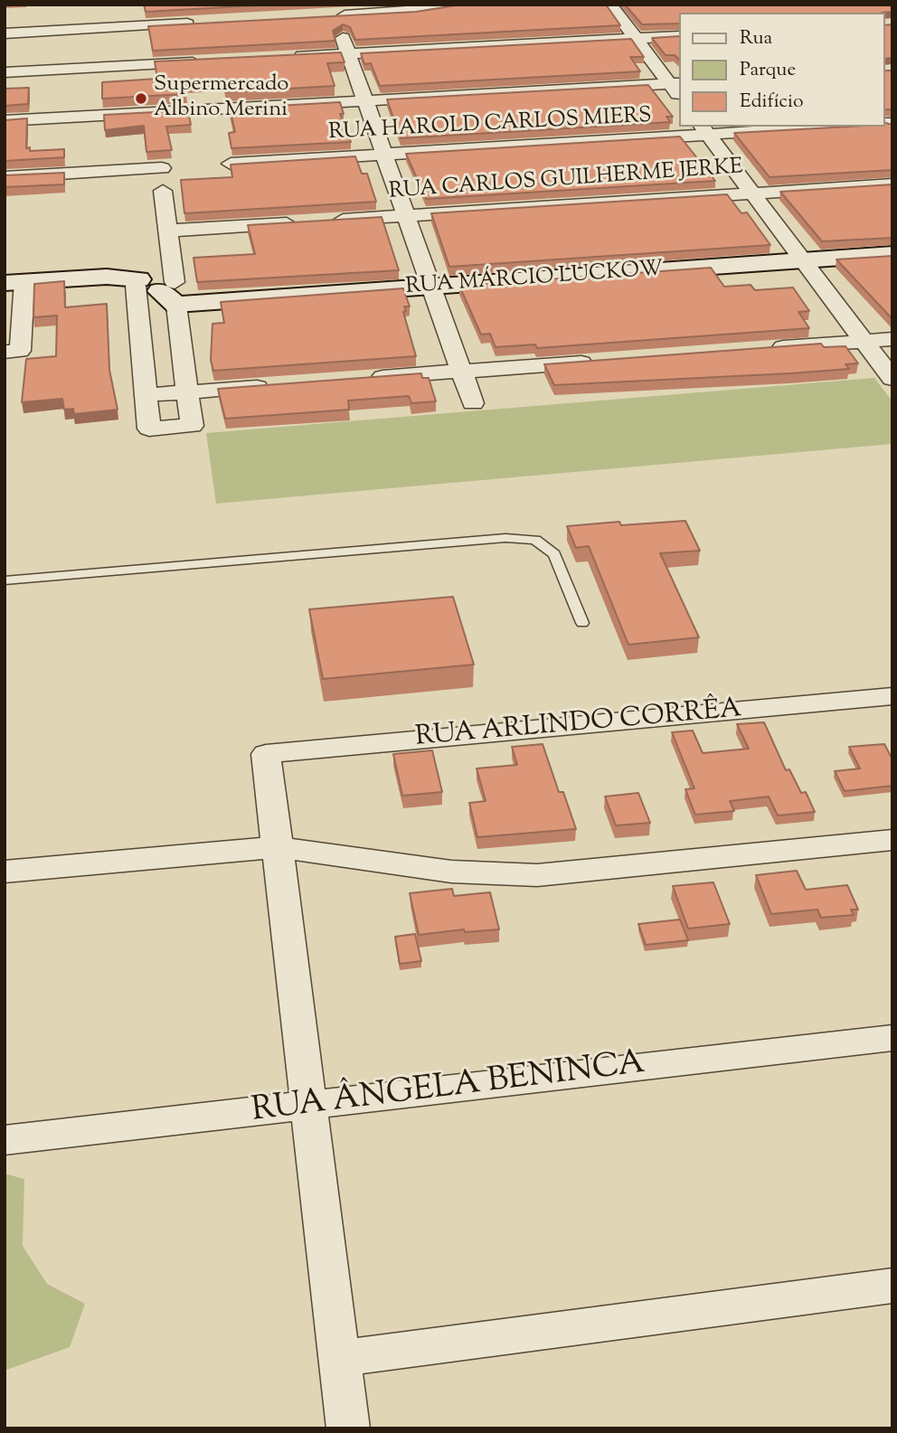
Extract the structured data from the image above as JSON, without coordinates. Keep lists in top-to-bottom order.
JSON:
{
  "streets": {
    "street": [
      "RUA HAROLD CARLOS MIERS",
      "RUA CARLOS GUILHERME JERKE",
      "RUA MÁRCIO LUCKOW",
      "RUA ARLINDO CORRÊA",
      "RUA ÂNGELA BENINCA"
    ]
  },
  "places": ["Supermercado Albino Merini"],
  "legend": ["Rua", "Parque", "Edifício"]
}
